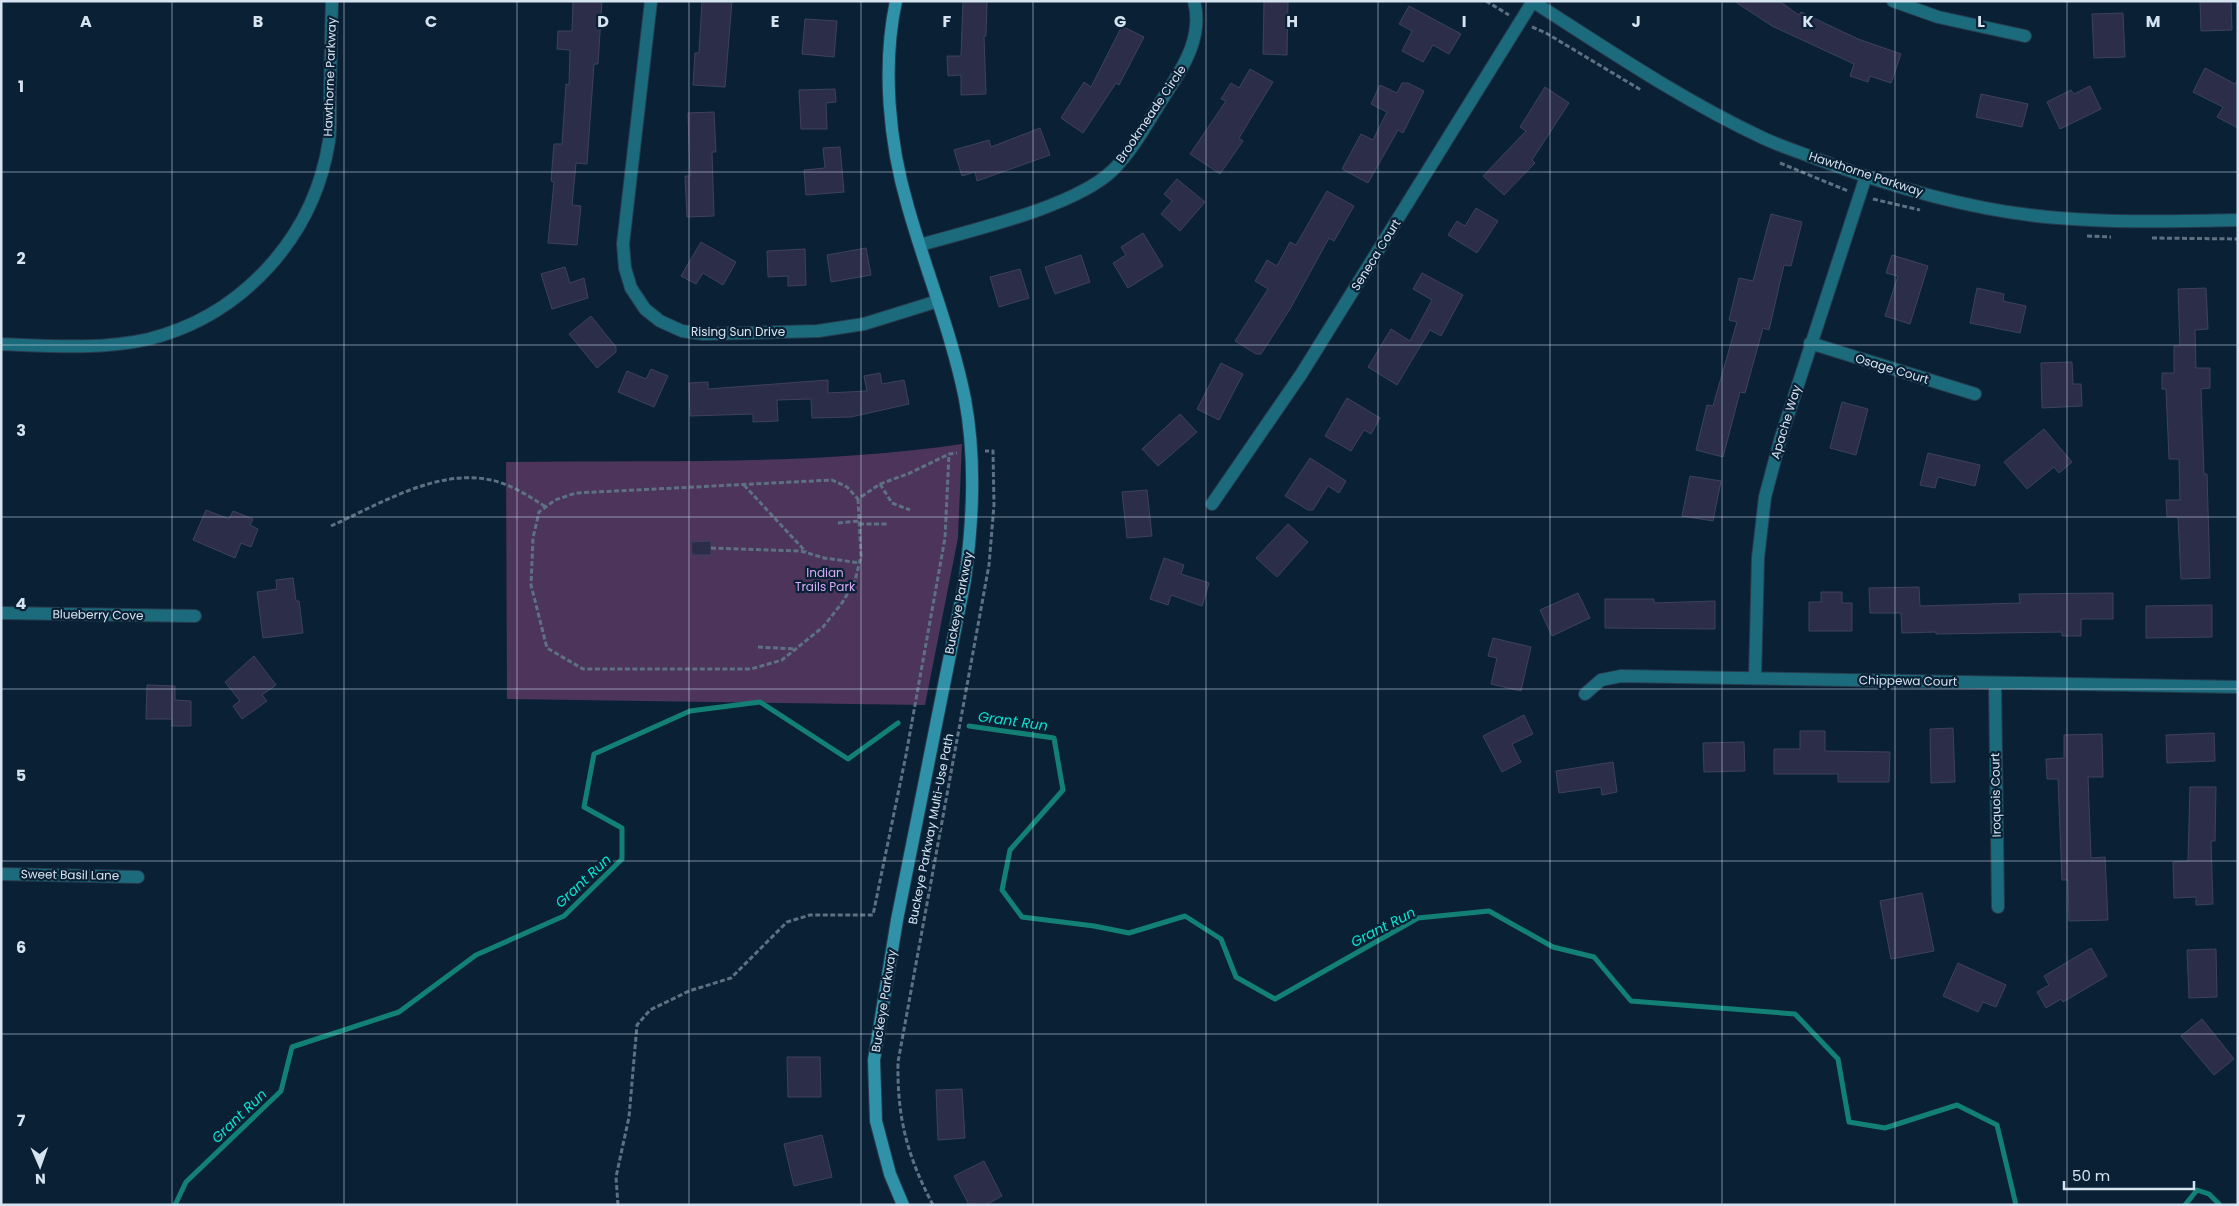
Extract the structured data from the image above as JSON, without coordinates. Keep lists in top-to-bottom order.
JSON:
{
  "streets": {
    "street": [
      "Hawthorne Parkway",
      "Brookmeade Circle",
      "Seneca Court",
      "Rising Sun Drive",
      "Osage Court",
      "Apache Way",
      "Buckeye Parkway",
      "Blueberry Cove",
      "Chippewa Court",
      "Iroquois Court",
      "Sweet Basil Lane"
    ],
    "path": ["Buckeye Parkway Multi-Use Path"]
  },
  "crossings": [
    ["Hawthorne Parkway", "Seneca Court"],
    ["Hawthorne Parkway", "Apache Way"],
    ["Brookmeade Circle", "Buckeye Parkway"],
    ["Rising Sun Drive", "Buckeye Parkway"],
    ["Osage Court", "Apache Way"],
    ["Apache Way", "Chippewa Court"],
    ["Chippewa Court", "Iroquois Court"]
  ],
  "water": ["Grant Run"],
  "parks": ["Indian Trails Park"],
  "scale_bar": "50 m",
  "north": "bottom",
  "grid": {
    "columns": [
      "A",
      "B",
      "C",
      "D",
      "E",
      "F",
      "G",
      "H",
      "I",
      "J",
      "K",
      "L",
      "M"
    ],
    "rows": [
      "1",
      "2",
      "3",
      "4",
      "5",
      "6",
      "7"
    ]
  }
}
